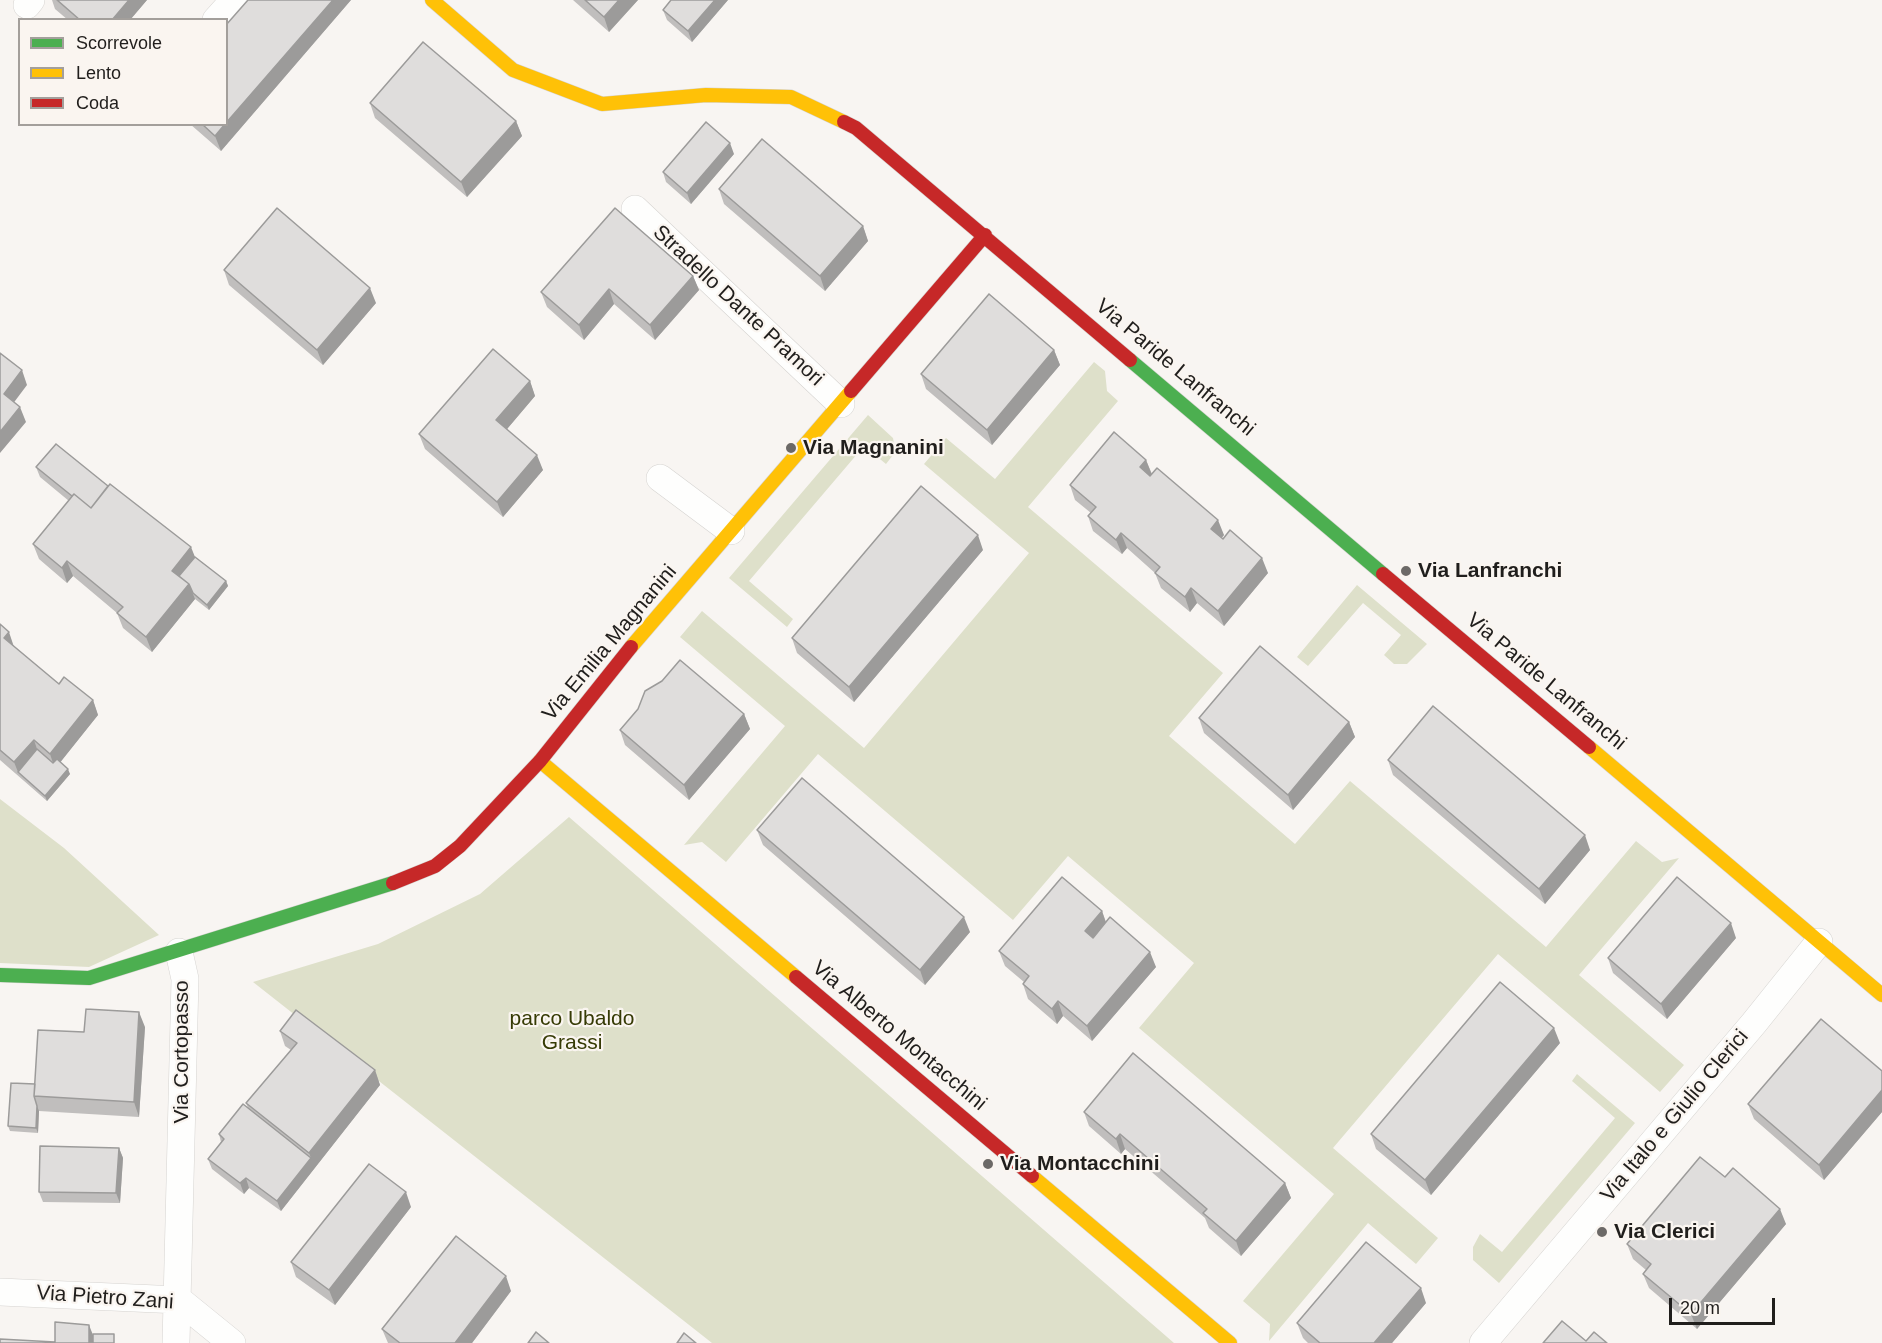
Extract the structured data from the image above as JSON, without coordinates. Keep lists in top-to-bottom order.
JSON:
{
  "streets": {
    "street": [
      "Stradello Dante Pramori",
      "Via Paride Lanfranchi",
      "Via Emilia Magnanini",
      "Via Alberto Montacchini",
      "Via Cortopasso",
      "Via Italo e Giulio Clerici",
      "Via Pietro Zani"
    ]
  },
  "crossings": [
    ["Stradello Dante Pramori", "Via Emilia Magnanini"],
    ["Via Paride Lanfranchi", "Via Emilia Magnanini"],
    ["Via Paride Lanfranchi", "Via Italo e Giulio Clerici"],
    ["Via Emilia Magnanini", "Via Alberto Montacchini"],
    ["Via Emilia Magnanini", "Via Cortopasso"],
    ["Via Cortopasso", "Via Pietro Zani"]
  ],
  "parks": ["parco Ubaldo Grassi"],
  "places": [
    "Via Magnanini",
    "Via Lanfranchi",
    "Via Montacchini",
    "Via Clerici"
  ],
  "legend": ["Scorrevole", "Lento", "Coda"],
  "scale_bar": "20 m"
}
